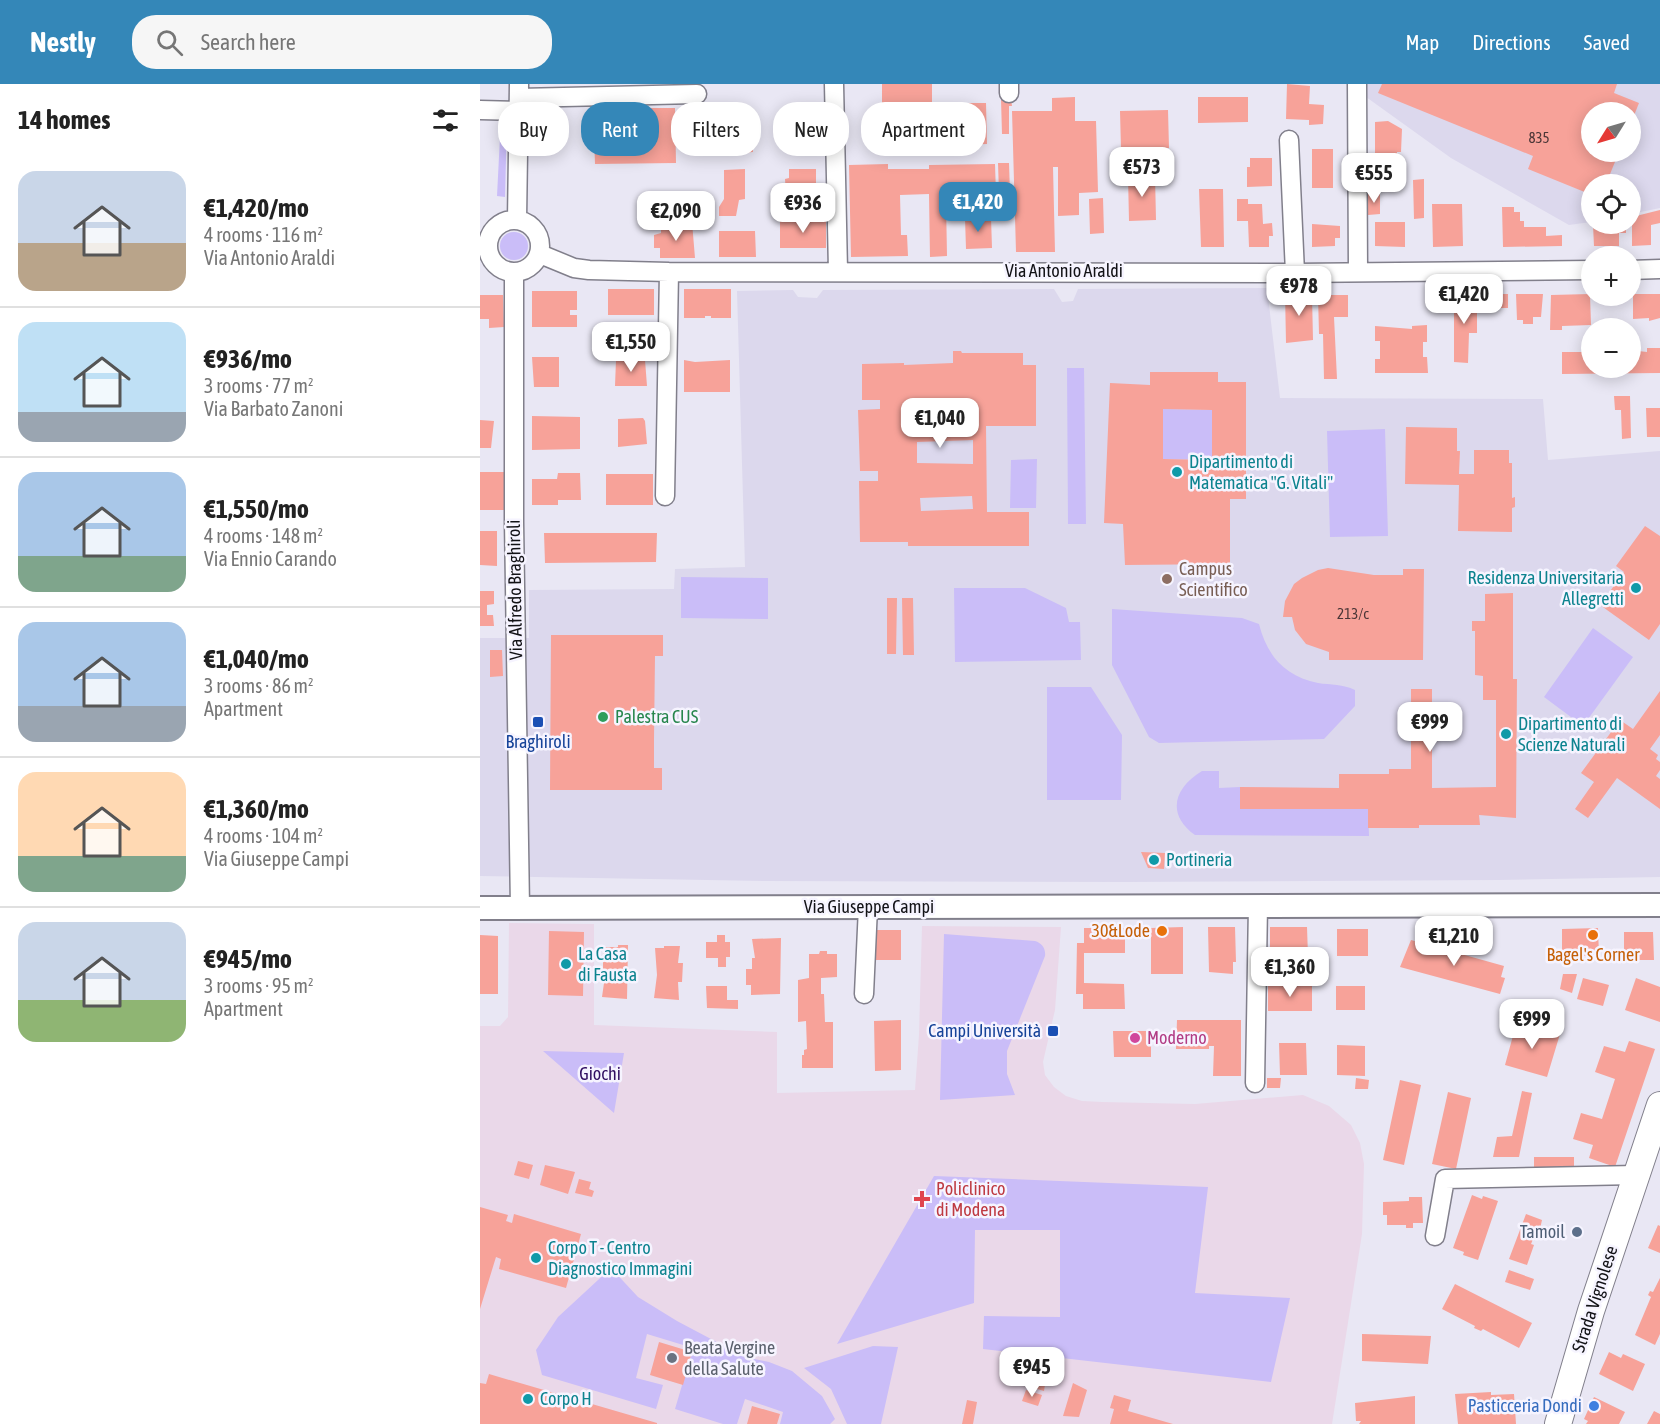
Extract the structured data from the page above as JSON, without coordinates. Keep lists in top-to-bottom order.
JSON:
{
  "streets": {
    "main road": ["Strada Vignolese"],
    "street": ["Via Antonio Araldi", "Via Alfredo Braghiroli", "Via Giuseppe Campi"]
  },
  "crossings": [
    ["Via Antonio Araldi", "Via Alfredo Braghiroli"],
    ["Via Alfredo Braghiroli", "Via Giuseppe Campi"]
  ],
  "parks": ["Giochi"],
  "places": {
    "other": [
      "Dipartimento di Matematica \"G. Vitali\"",
      "Campus Scientifico",
      "Residenza Universitaria Allegretti",
      "Palestra CUS",
      "Dipartimento di Scienze Naturali",
      "Portineria",
      "30&Lode",
      "Bagel's Corner",
      "La Casa di Fausta",
      "Moderno",
      "Tamoil",
      "Corpo T - Centro Diagnostico Immagini",
      "Beata Vergine della Salute",
      "Corpo H",
      "Pasticceria Dondi"
    ],
    "transit": ["Braghiroli", "Campi Università"],
    "health": ["Policlinico di Modena"]
  },
  "house_numbers": ["835", "213/c"],
  "north": "bottom left",
  "page": {
    "header": "Nestly",
    "search": "Search here",
    "nav": ["Map", "Directions", "Saved"],
    "heading": "14 homes",
    "map_buttons": ["+", "−"],
    "chip": [
      "Buy",
      "Rent",
      "Filters",
      "New",
      "Apartment"
    ],
    "price": [
      "€573",
      "€555",
      "€1,420",
      "€936",
      "€2,090",
      "€978",
      "€1,420",
      "€1,550",
      "€1,040",
      "€999",
      "€1,210",
      "€1,360",
      "€999",
      "€945"
    ],
    "list": [
      {
        "name": "€1,420/mo",
        "note": "4 rooms · 116 m² · Via Antonio Araldi"
      },
      {
        "name": "€936/mo",
        "note": "3 rooms · 77 m² · Via Barbato Zanoni"
      },
      {
        "name": "€1,550/mo",
        "note": "4 rooms · 148 m² · Via Ennio Carando"
      },
      {
        "name": "€1,040/mo",
        "note": "3 rooms · 86 m² · Apartment"
      },
      {
        "name": "€1,360/mo",
        "note": "4 rooms · 104 m² · Via Giuseppe Campi"
      },
      {
        "name": "€945/mo",
        "note": "3 rooms · 95 m² · Apartment"
      }
    ]
  }
}
